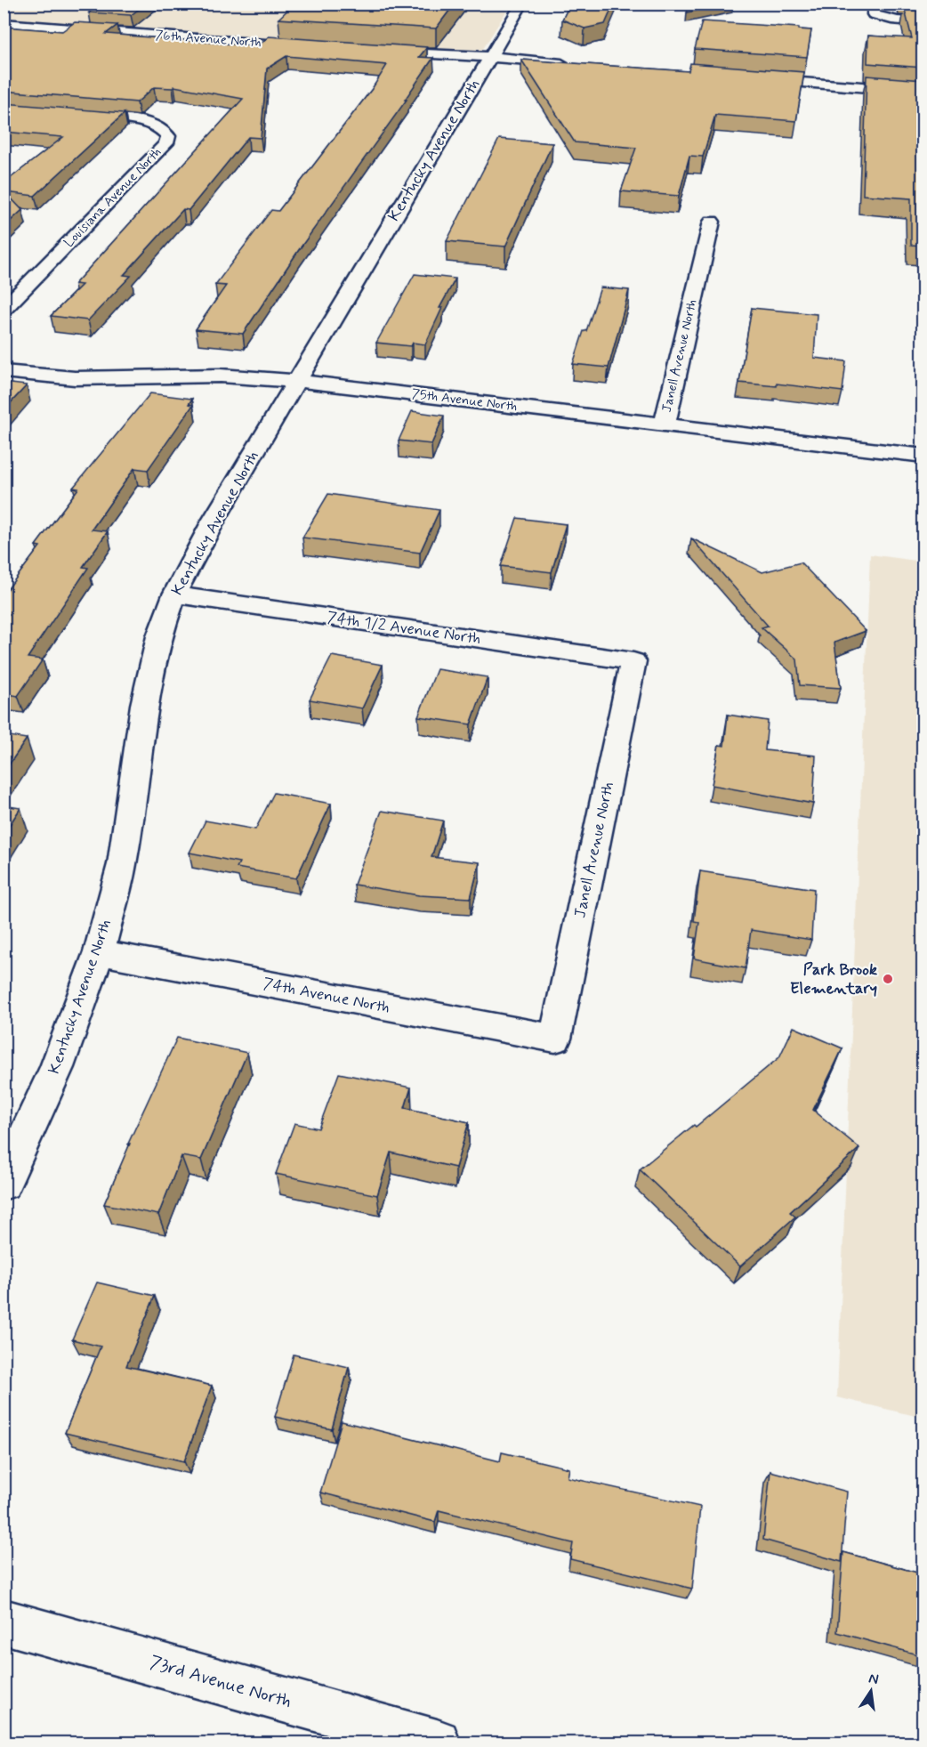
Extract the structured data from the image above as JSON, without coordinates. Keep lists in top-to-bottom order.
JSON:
{
  "streets": {
    "street": [
      "76th Avenue North",
      "Kentucky Avenue North",
      "Louisiana Avenue North",
      "Janell Avenue North",
      "75th Avenue North",
      "74th 1/2 Avenue North",
      "74th Avenue North",
      "73rd Avenue North"
    ]
  },
  "crossings": [
    ["Kentucky Avenue North", "75th Avenue North"],
    ["Kentucky Avenue North", "74th 1/2 Avenue North"],
    ["Kentucky Avenue North", "74th Avenue North"],
    ["Janell Avenue North", "75th Avenue North"],
    ["Janell Avenue North", "74th 1/2 Avenue North"],
    ["Janell Avenue North", "74th Avenue North"]
  ],
  "places": ["Park Brook Elementary"],
  "north": "top"
}
